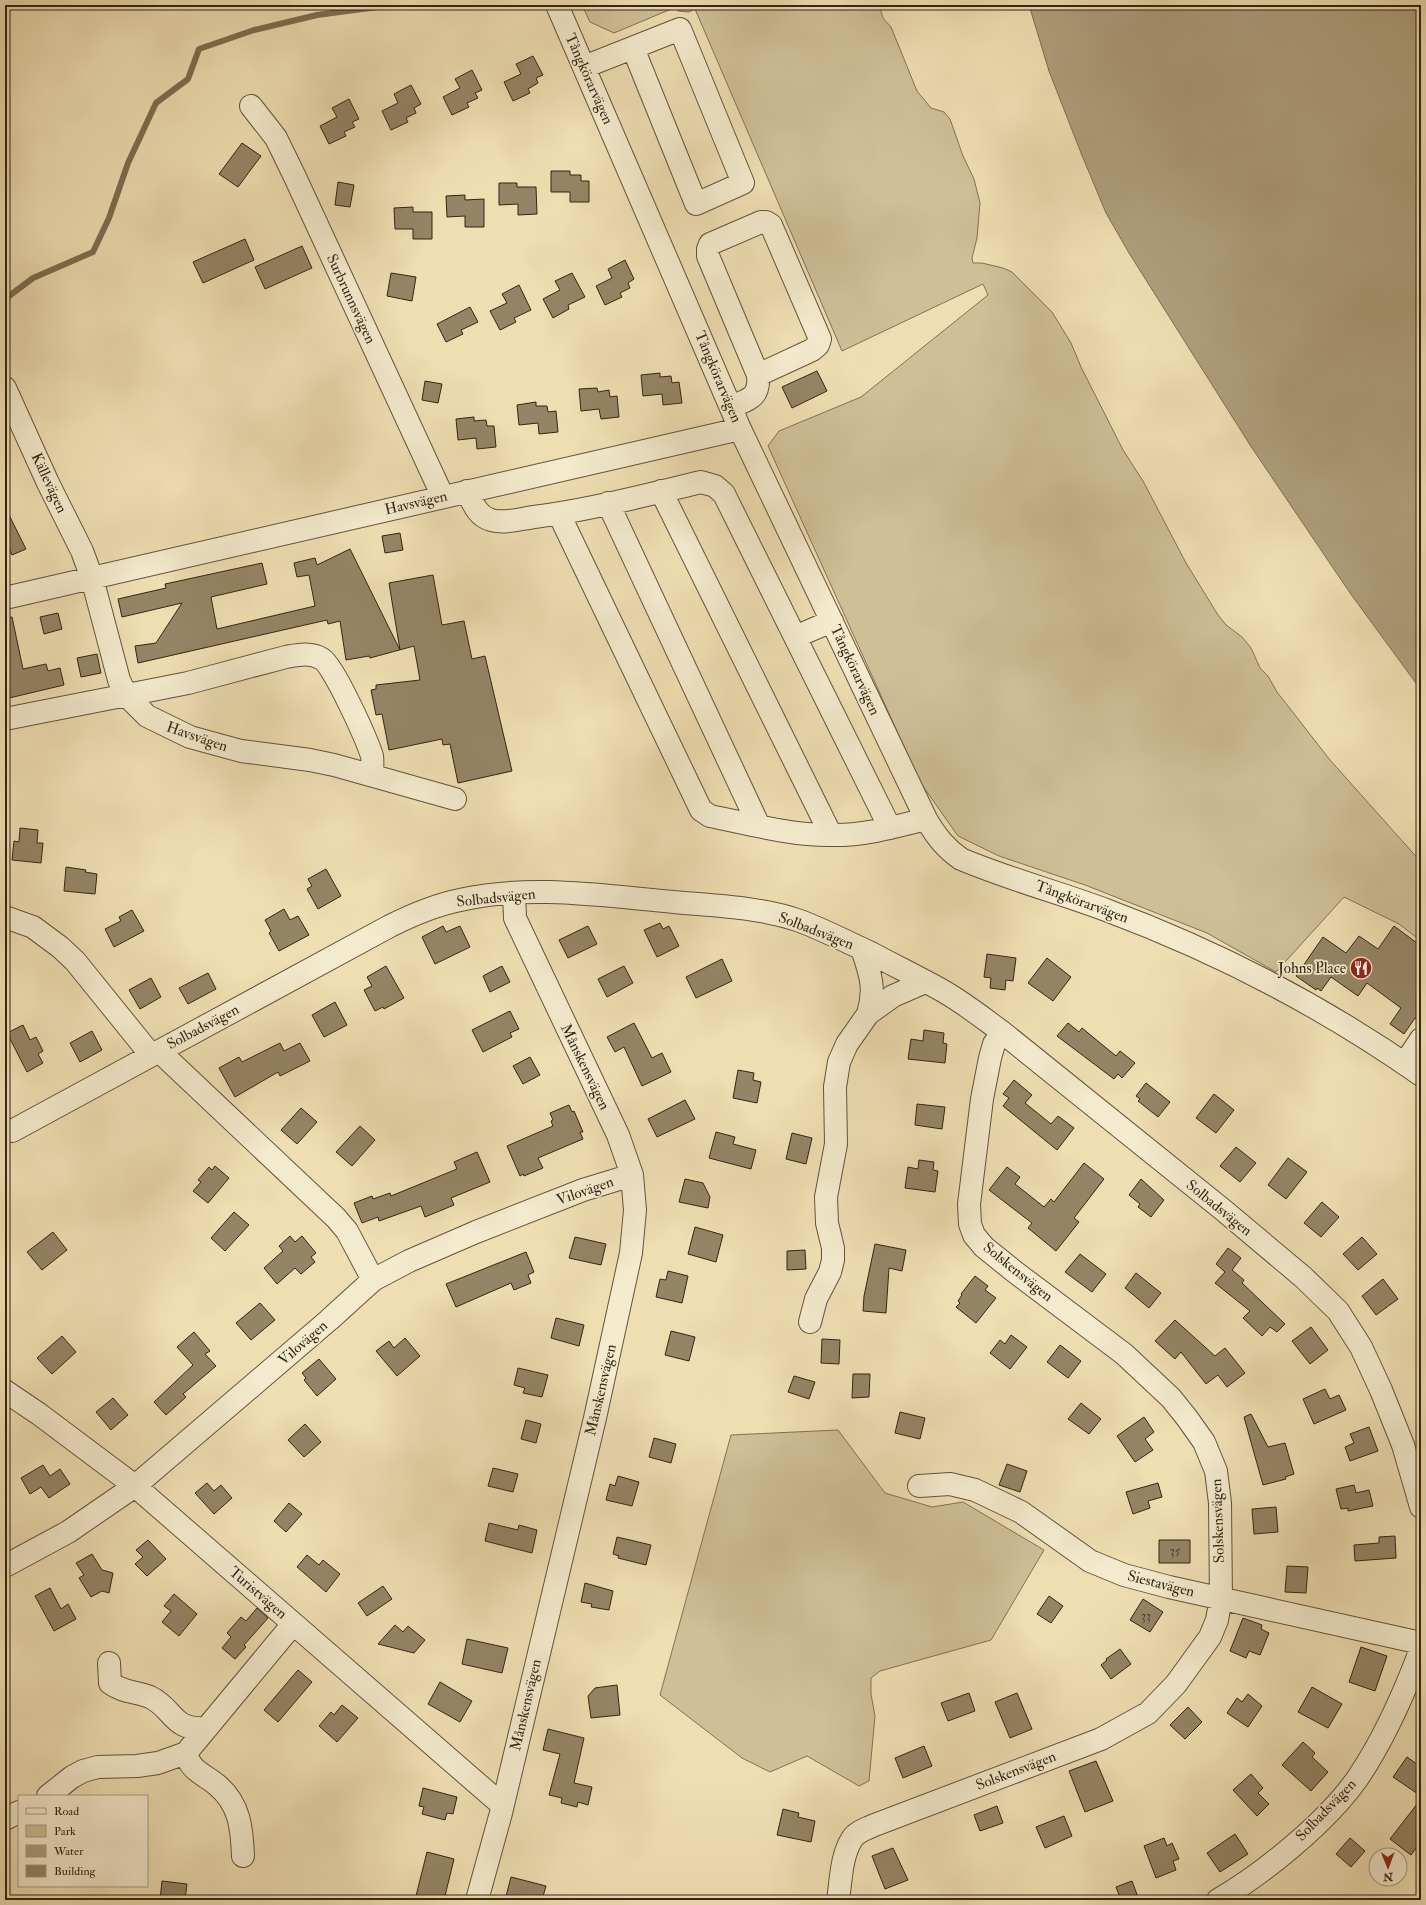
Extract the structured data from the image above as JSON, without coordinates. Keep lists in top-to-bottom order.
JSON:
{
  "streets": {
    "street": [
      "Tångkörarvägen",
      "Surbrunnsvägen",
      "Källevägen",
      "Havsvägen",
      "Solbadsvägen",
      "Månskensvägen",
      "Vilovägen",
      "Solskensvägen",
      "Siestavägen",
      "Turistvägen"
    ]
  },
  "crossings": [
    ["Tångkörarvägen", "Havsvägen"],
    ["Surbrunnsvägen", "Havsvägen"],
    ["Källevägen", "Havsvägen"],
    ["Solbadsvägen", "Månskensvägen"],
    ["Solbadsvägen", "Vilovägen"],
    ["Solbadsvägen", "Solskensvägen"],
    ["Månskensvägen", "Vilovägen"],
    ["Månskensvägen", "Turistvägen"],
    ["Vilovägen", "Turistvägen"],
    ["Solskensvägen", "Siestavägen"]
  ],
  "places": {
    "restaurant": ["Johns Place"]
  },
  "house_numbers": ["35", "33"],
  "legend": [
    "Road",
    "Park",
    "Water",
    "Building"
  ],
  "north": "bottom"
}
